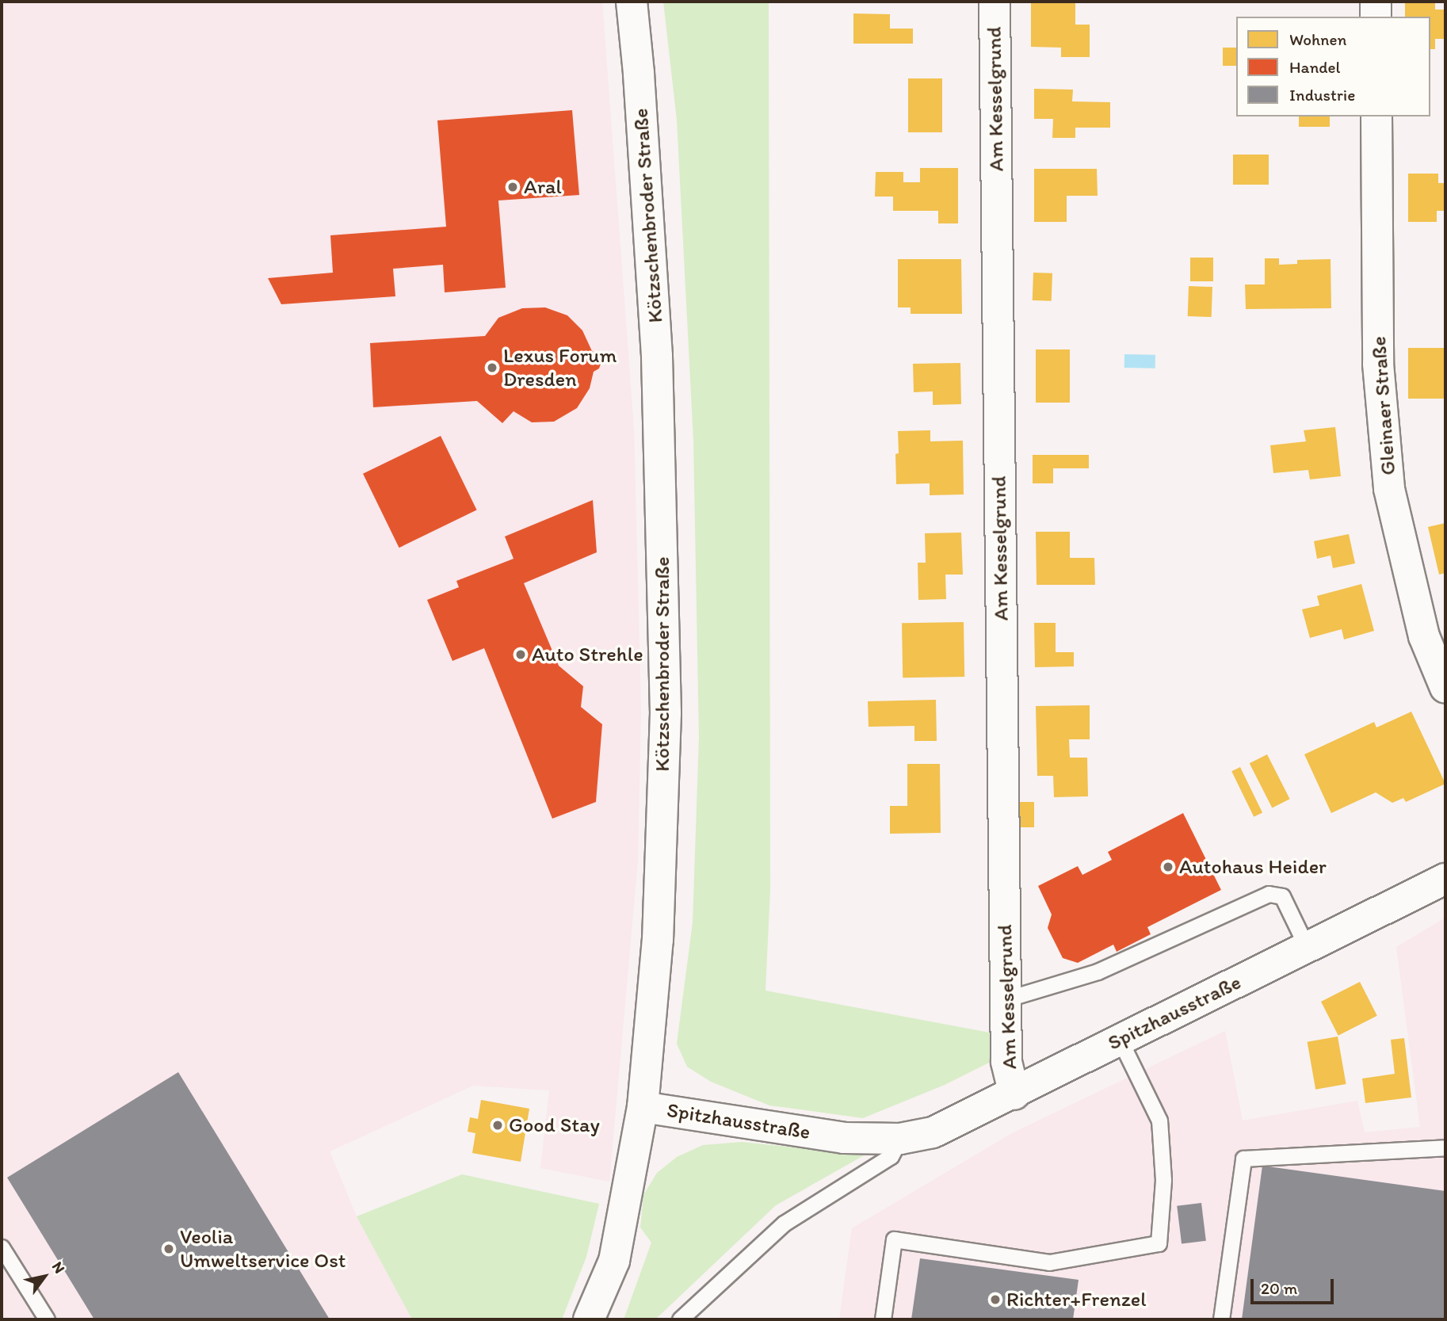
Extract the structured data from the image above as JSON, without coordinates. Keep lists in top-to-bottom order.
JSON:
{
  "streets": {
    "street": [
      "Am Kesselgrund",
      "Kötzschenbroder Straße",
      "Gleinaer Straße",
      "Spitzhausstraße"
    ]
  },
  "crossings": [
    ["Am Kesselgrund", "Spitzhausstraße"],
    ["Kötzschenbroder Straße", "Spitzhausstraße"]
  ],
  "places": [
    "Aral",
    "Lexus Forum Dresden",
    "Auto Strehle",
    "Autohaus Heider",
    "Good Stay",
    "Veolia Umweltservice Ost",
    "Richter+Frenzel"
  ],
  "legend": ["Wohnen", "Handel", "Industrie"],
  "scale_bar": "20 m",
  "north": "top right"
}
